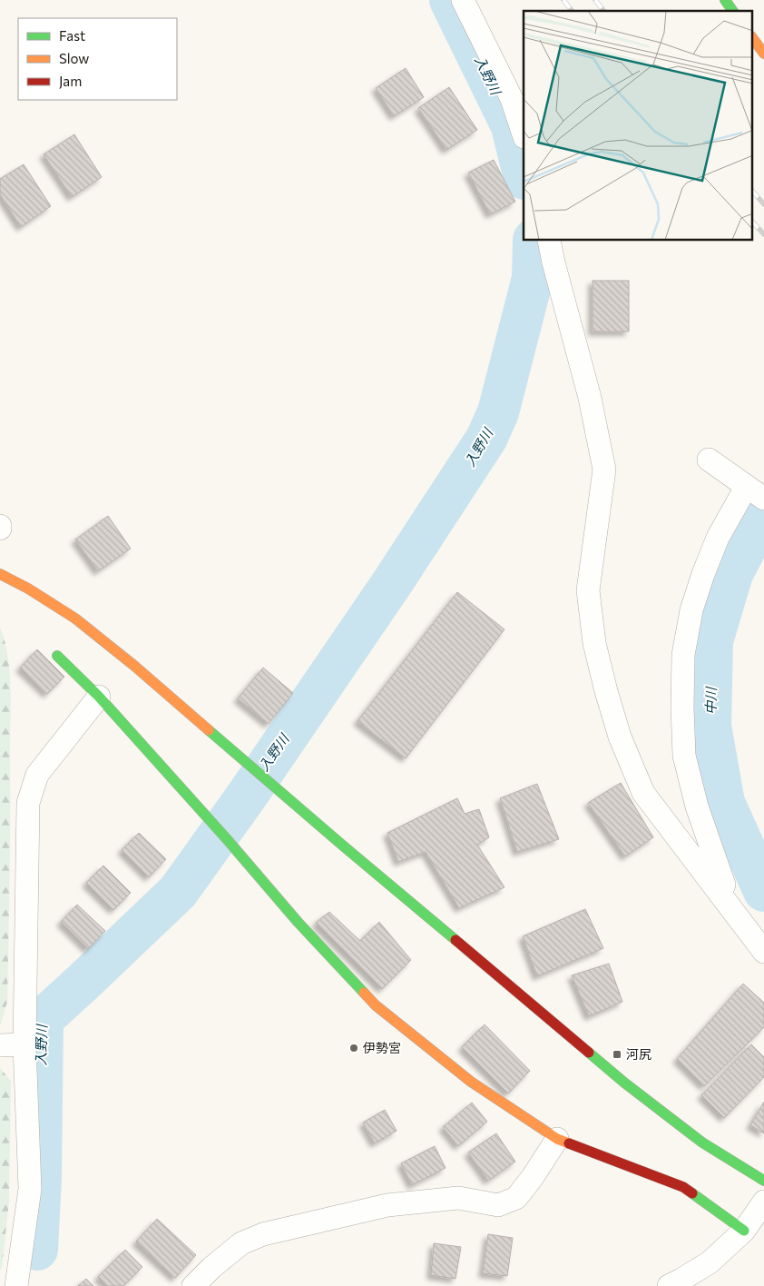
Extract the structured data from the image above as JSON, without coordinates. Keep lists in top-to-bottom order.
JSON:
{
  "water": ["入野川", "中川"],
  "places": {
    "other": ["伊勢宮"],
    "transit": ["河尻"]
  },
  "legend": ["Fast", "Slow", "Jam"]
}
